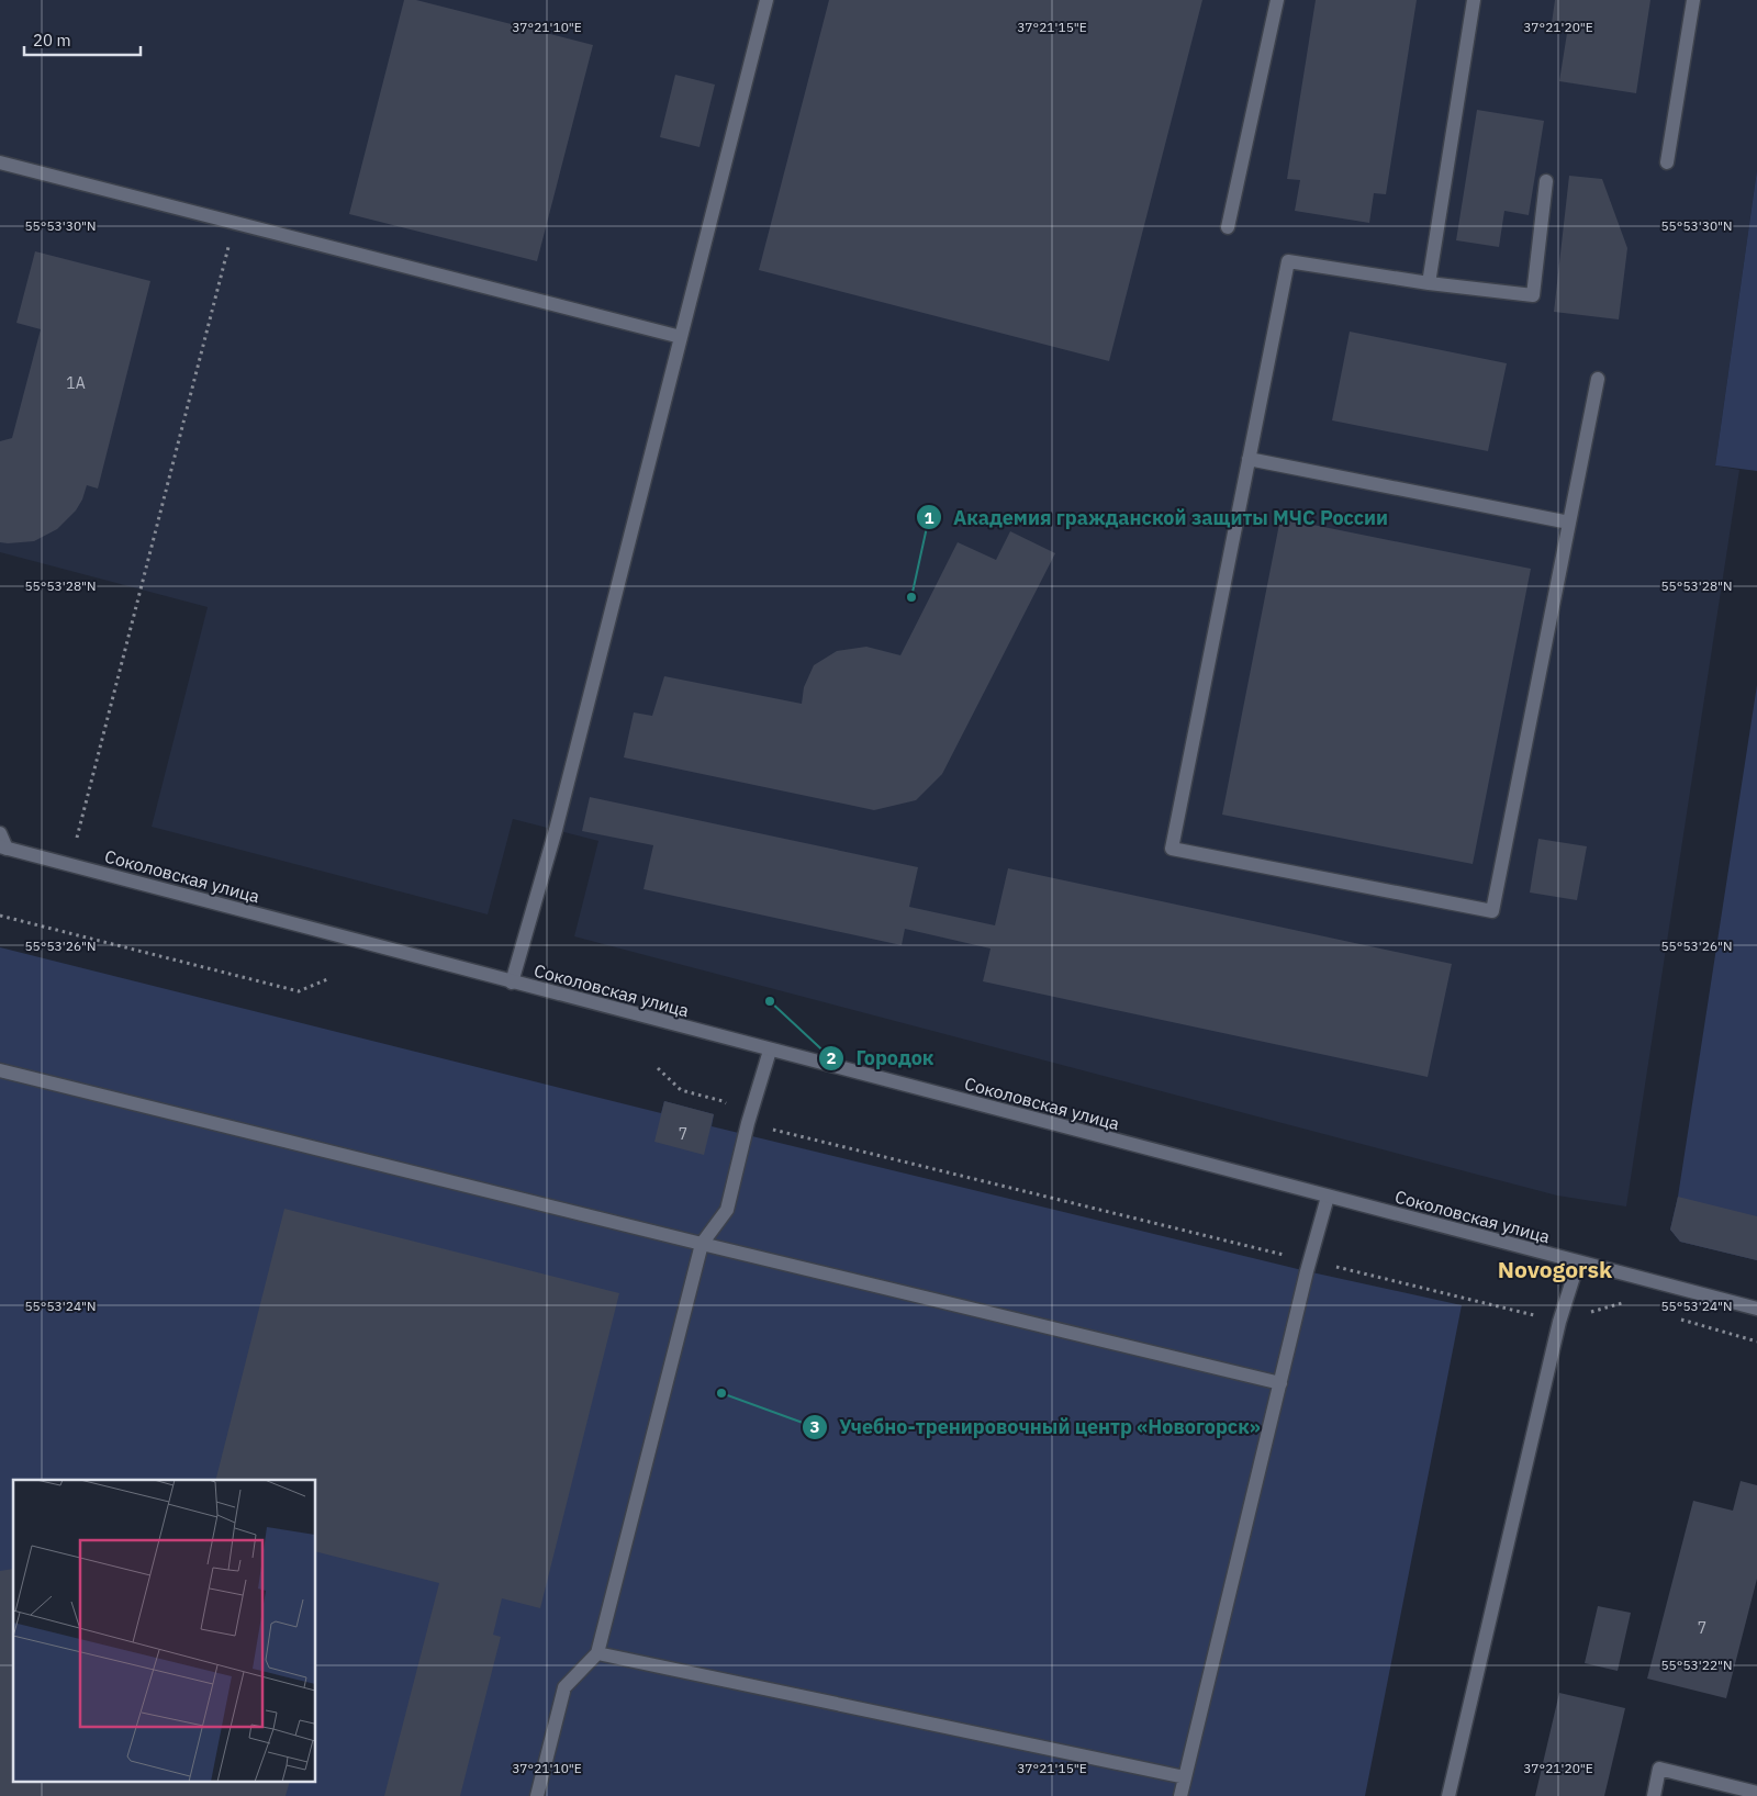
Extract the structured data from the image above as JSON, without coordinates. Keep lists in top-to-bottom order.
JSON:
{
  "streets": {
    "street": ["Соколовская улица"]
  },
  "districts": ["Novogorsk"],
  "places": ["Академия гражданской защиты МЧС России", "Городок", "Учебно-тренировочный центр «Новогорск»"],
  "house_numbers": ["1А", "7", "7"],
  "scale_bar": "20 m",
  "coordinates": [
    "37°21'10\"E",
    "37°21'15\"E",
    "37°21'20\"E",
    "55°53'30\"N",
    "55°53'28\"N",
    "55°53'26\"N",
    "55°53'24\"N",
    "55°53'22\"N"
  ]
}
